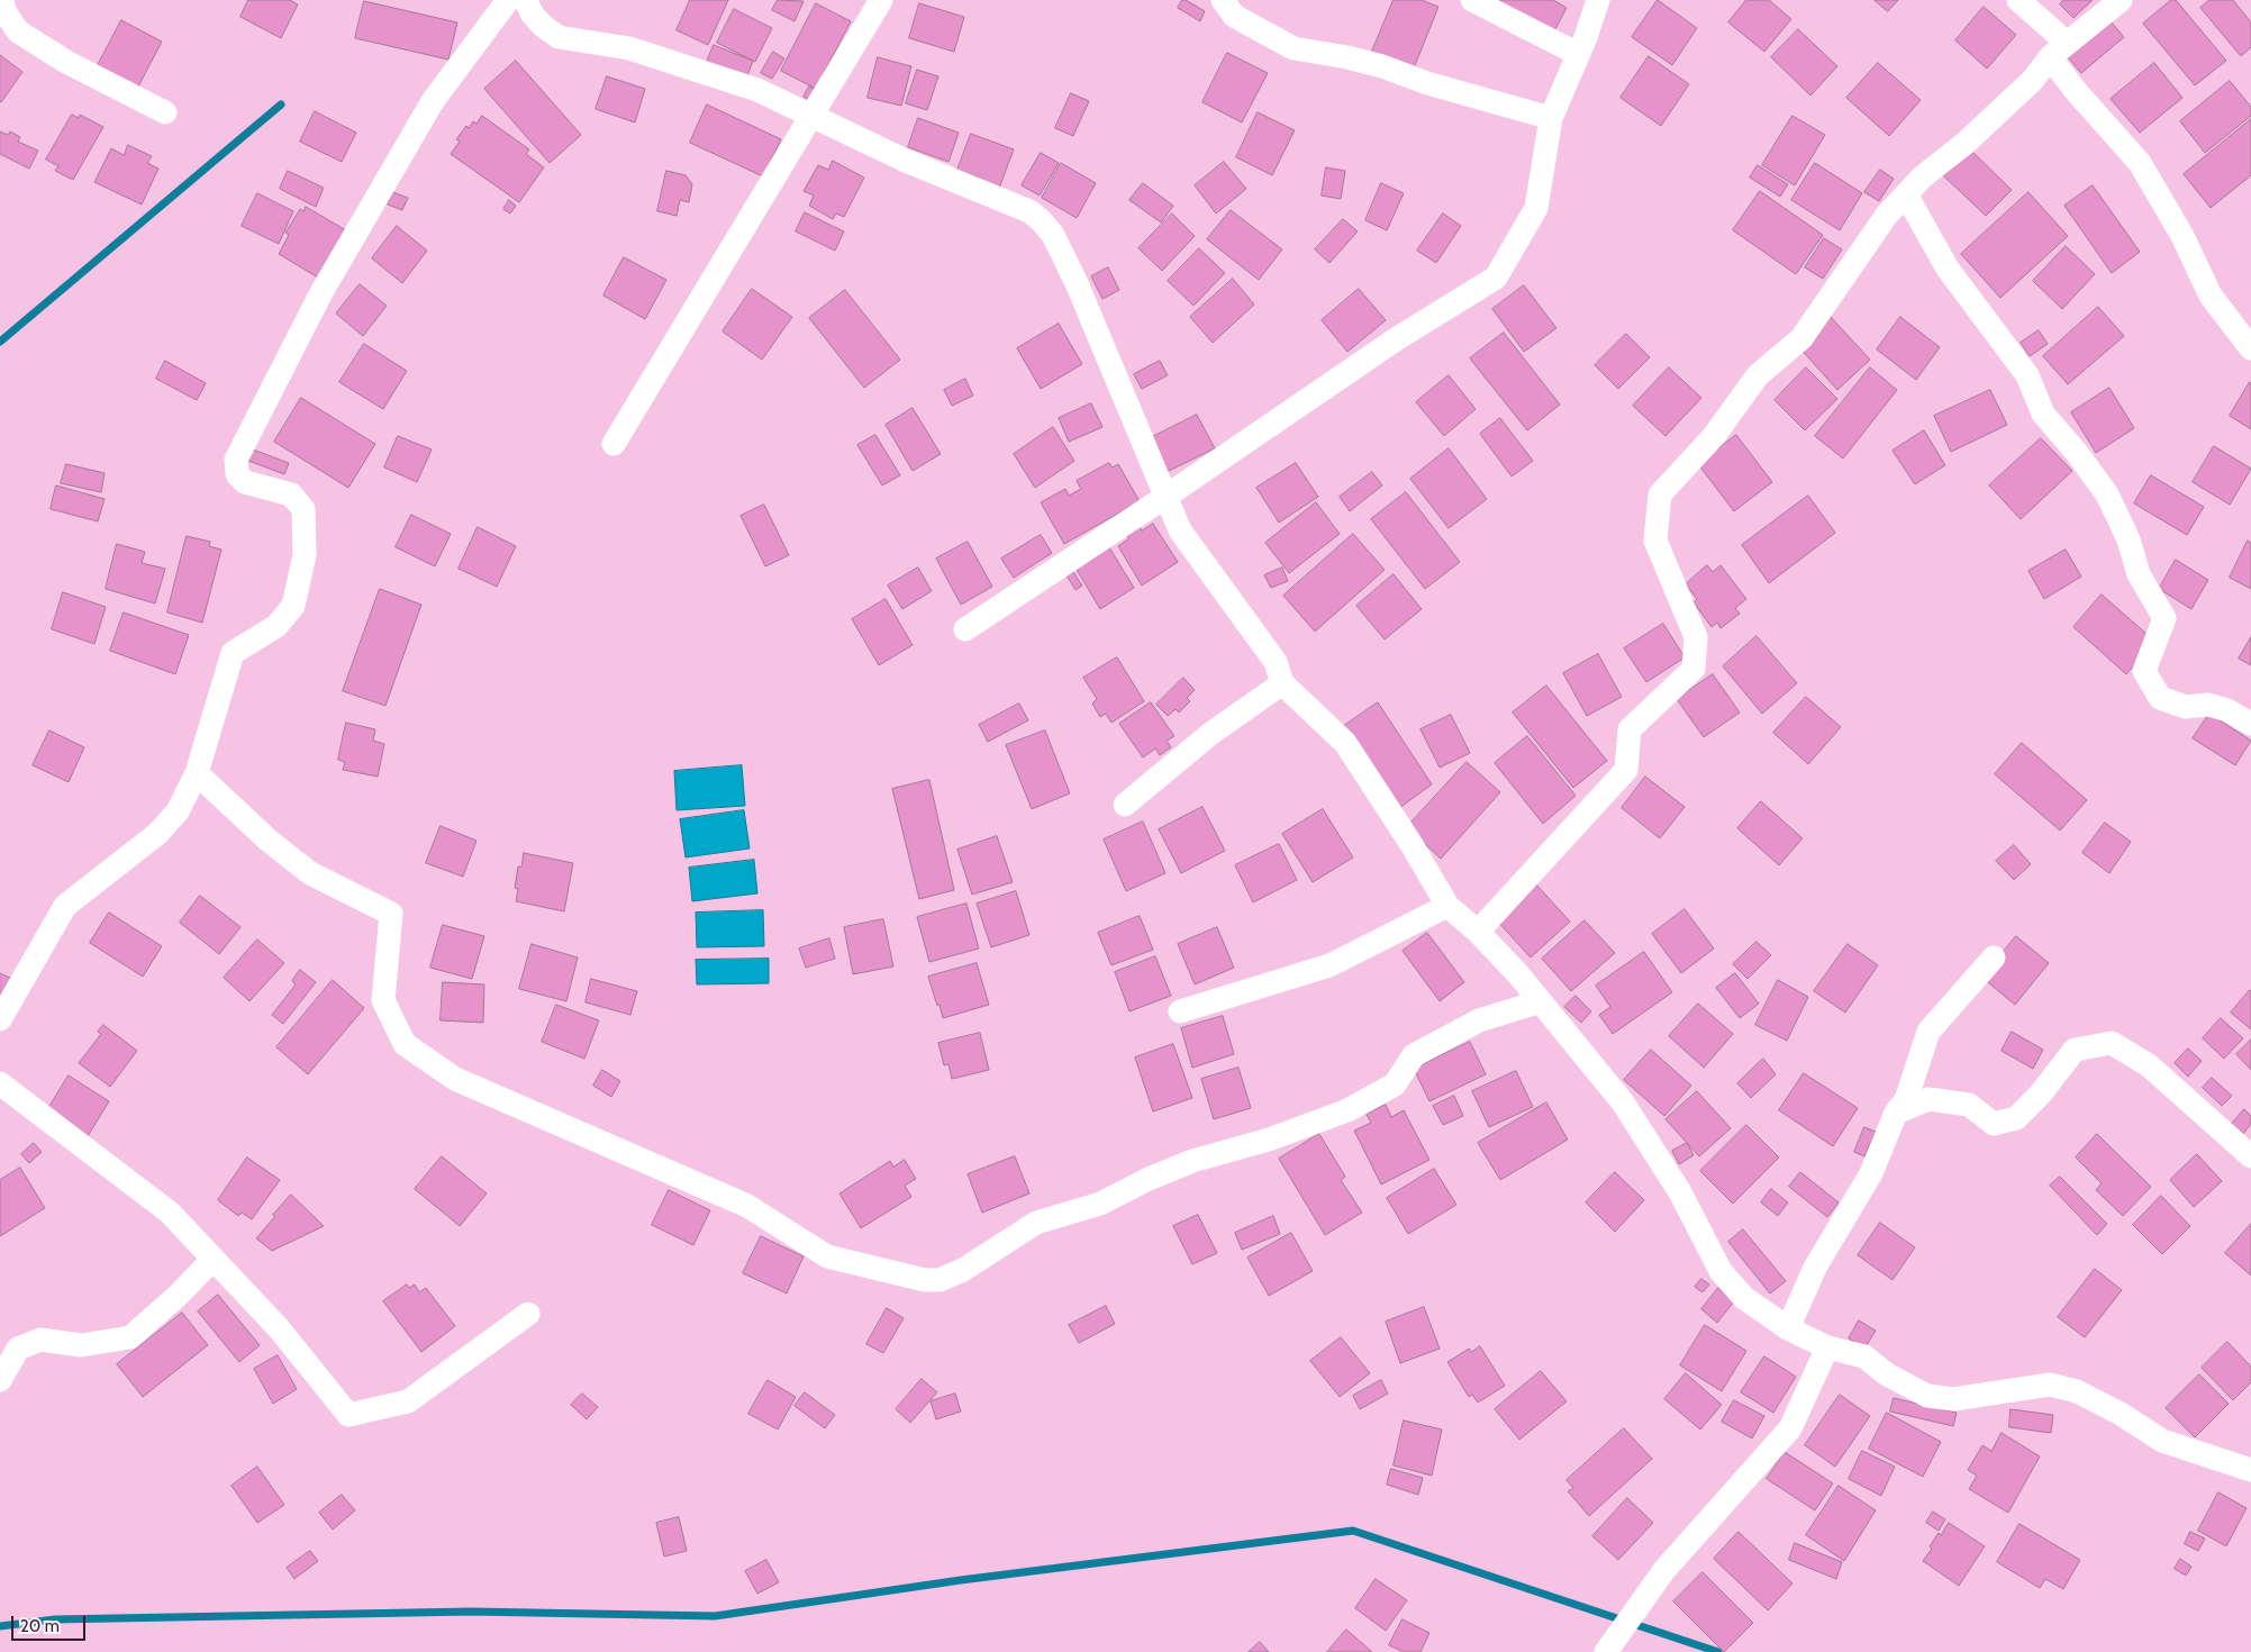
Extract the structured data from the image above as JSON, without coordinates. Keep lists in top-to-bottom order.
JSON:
{
  "scale_bar": "20 m"
}
